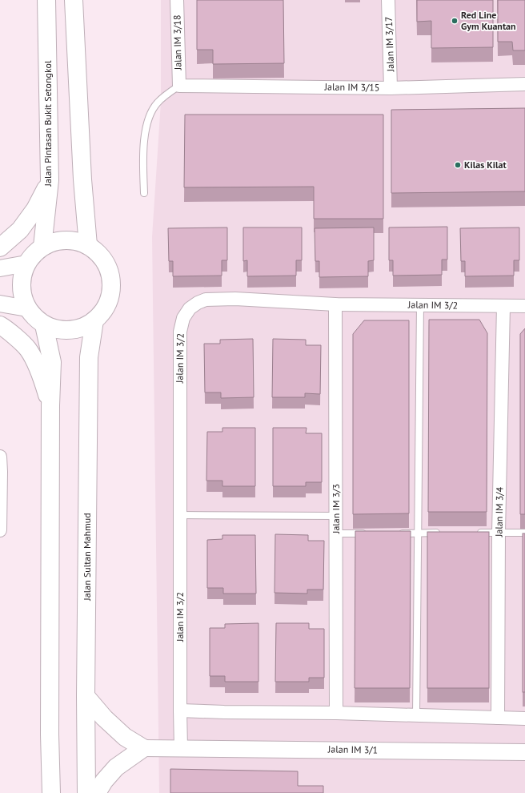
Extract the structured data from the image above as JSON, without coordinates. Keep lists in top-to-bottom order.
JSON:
{
  "streets": {
    "main road": ["Jalan Pintasan Bukit Setongkol", "Jalan Sultan Mahmud"],
    "street": [
      "Jalan IM 3/18",
      "Jalan IM 3/17",
      "Jalan IM 3/15",
      "Jalan IM 3/2",
      "Jalan IM 3/3",
      "Jalan IM 3/4",
      "Jalan IM 3/1"
    ]
  },
  "crossings": [
    ["Jalan IM 3/18", "Jalan IM 3/15"],
    ["Jalan IM 3/17", "Jalan IM 3/15"],
    ["Jalan Pintasan Bukit Setongkol", "Jalan Sultan Mahmud"],
    ["Jalan IM 3/2", "Jalan IM 3/3"],
    ["Jalan IM 3/2", "Jalan IM 3/4"],
    ["Jalan IM 3/2", "Jalan IM 3/1"]
  ],
  "places": ["Red Line Gym Kuantan", "Kilas Kilat"]
}
